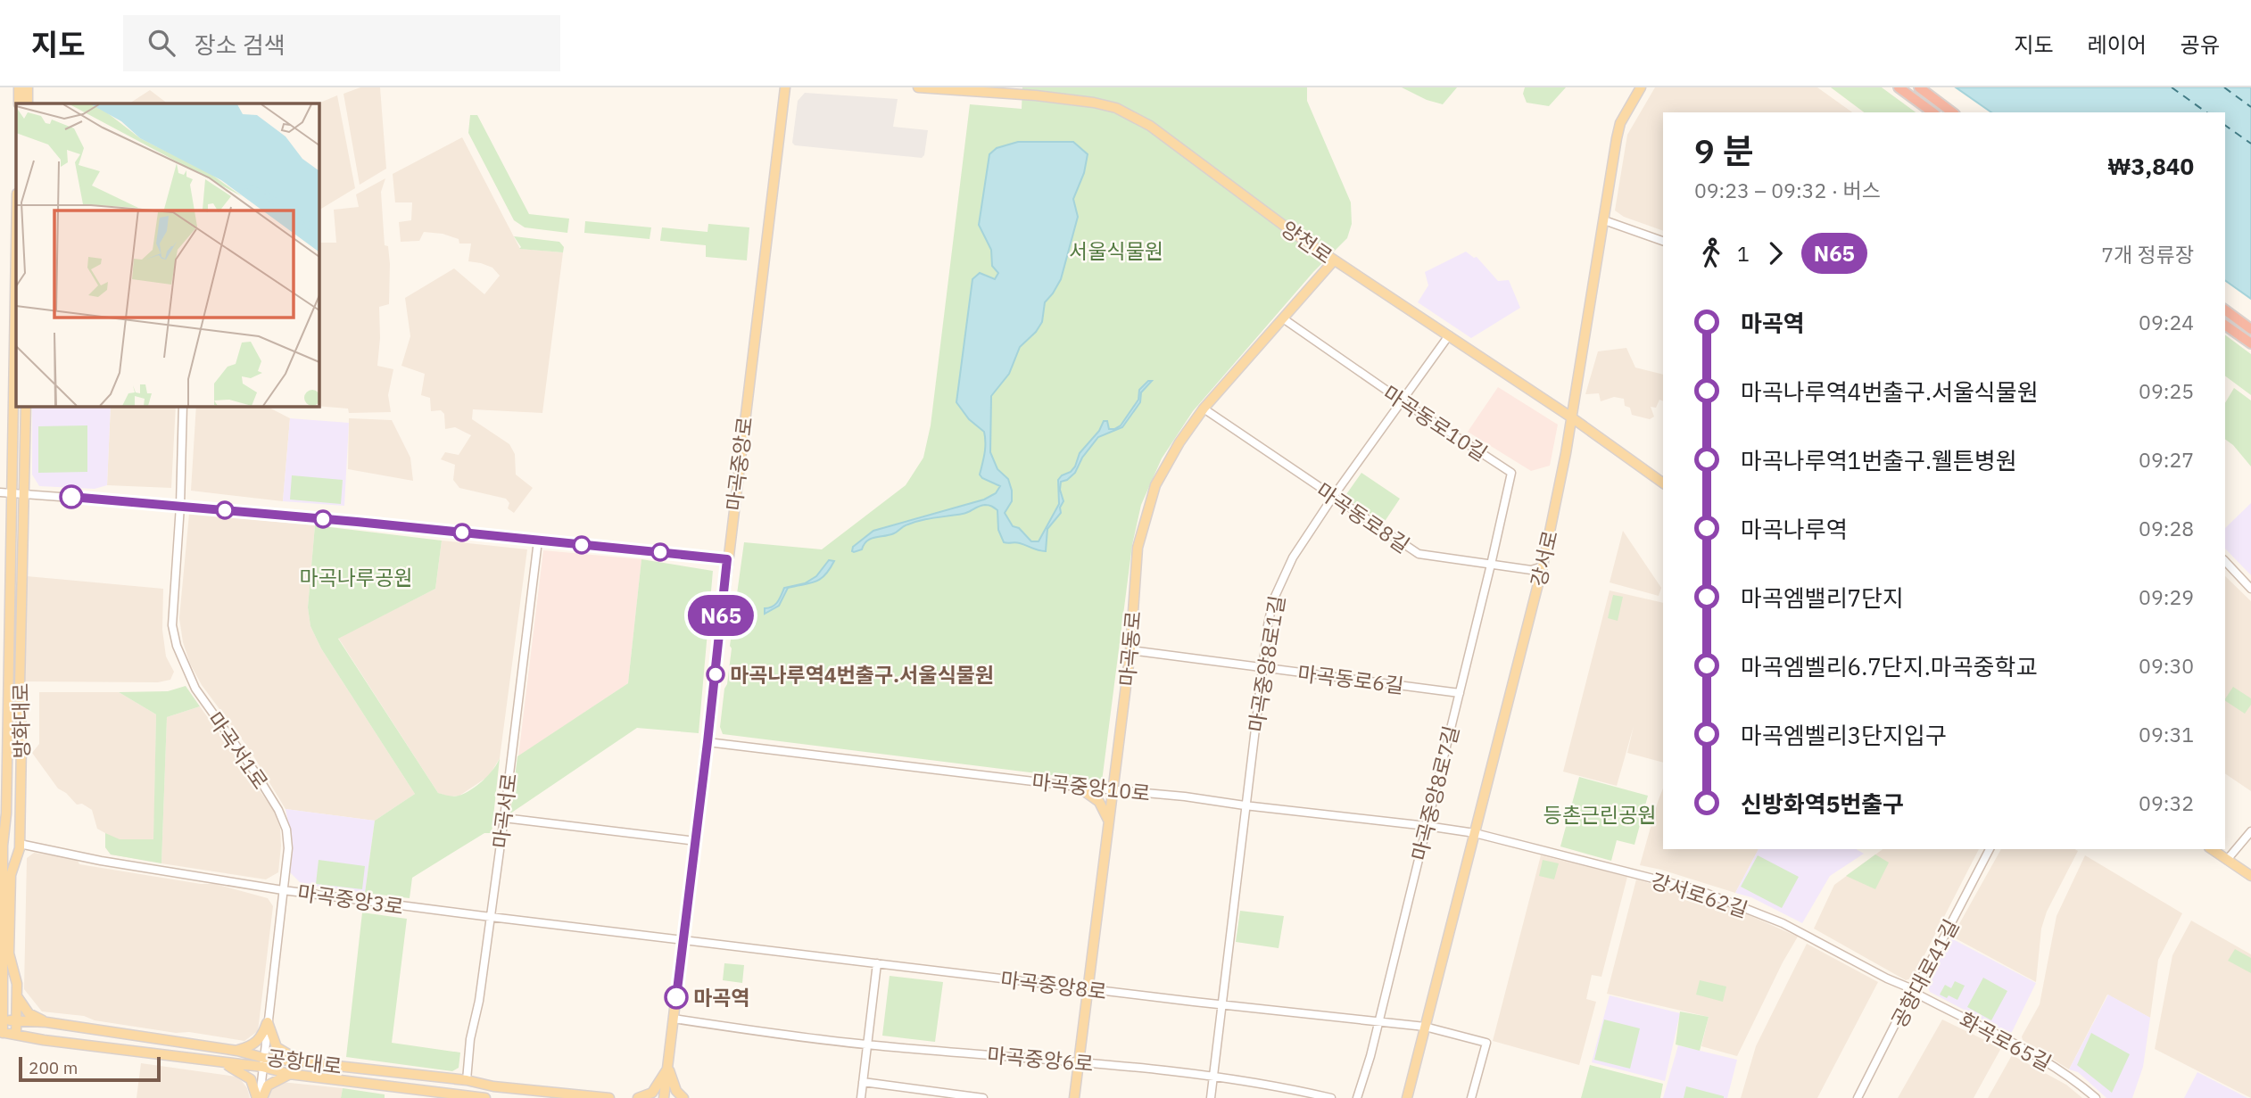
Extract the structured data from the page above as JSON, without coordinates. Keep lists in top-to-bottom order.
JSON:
{
  "streets": {
    "main road": [
      "양천로",
      "마곡중앙로",
      "강서로",
      "마곡동로",
      "방화대로",
      "공항대로"
    ],
    "street": [
      "마곡동로10길",
      "마곡동로8길",
      "마곡중앙8로1길",
      "마곡동로6길",
      "마곡서1로",
      "마곡중앙10로",
      "마곡중앙8로7길",
      "마곡서로",
      "강서로62길",
      "마곡중앙3로",
      "공항대로41길",
      "마곡중앙8로",
      "화곡로65길",
      "마곡중앙6로"
    ]
  },
  "crossings": [
    ["양천로", "강서로"],
    ["양천로", "마곡동로"],
    ["양천로", "마곡중앙8로1길"],
    ["마곡동로10길", "마곡동로8길"],
    ["마곡동로10길", "마곡동로"],
    ["마곡동로10길", "마곡중앙8로1길"],
    ["마곡동로10길", "마곡중앙8로7길"],
    ["마곡중앙로", "마곡중앙10로"],
    ["마곡중앙로", "마곡중앙3로"],
    ["마곡중앙로", "마곡중앙8로"],
    ["마곡중앙로", "마곡중앙6로"],
    ["마곡동로8길", "강서로"],
    ["마곡동로8길", "마곡동로"],
    ["마곡동로8길", "마곡중앙8로1길"],
    ["마곡동로8길", "마곡중앙8로7길"],
    ["강서로", "마곡중앙10로"],
    ["강서로", "강서로62길"],
    ["강서로", "마곡중앙8로"],
    ["마곡동로", "마곡동로6길"],
    ["마곡동로", "마곡중앙10로"],
    ["마곡동로", "마곡중앙8로"],
    ["마곡동로", "마곡중앙6로"],
    ["마곡중앙8로1길", "마곡동로6길"],
    ["마곡중앙8로1길", "마곡중앙10로"],
    ["마곡중앙8로1길", "마곡중앙8로"],
    ["마곡동로6길", "마곡중앙8로7길"],
    ["방화대로", "마곡중앙3로"],
    ["방화대로", "공항대로"],
    ["마곡서1로", "마곡중앙3로"],
    ["마곡서1로", "공항대로"],
    ["마곡중앙10로", "마곡중앙8로7길"],
    ["마곡중앙10로", "강서로62길"],
    ["마곡중앙8로7길", "마곡중앙8로"],
    ["마곡서로", "마곡중앙3로"],
    ["마곡서로", "공항대로"],
    ["강서로62길", "공항대로41길"],
    ["강서로62길", "화곡로65길"],
    ["마곡중앙3로", "마곡중앙8로"],
    ["공항대로41길", "화곡로65길"]
  ],
  "parks": ["서울식물원", "마곡나루공원", "등촌근린공원"],
  "places": ["마곡나루역4번출구.서울식물원", "마곡역"],
  "lines": ["bus line N65"],
  "scale_bar": "200 m",
  "page": {
    "header": "지도",
    "search": "장소 검색",
    "nav": ["지도", "레이어", "공유"],
    "on_map": "N65",
    "heading": ["9 분", "09:23 – 09:32 · 버스", "₩3,840"],
    "legs": ["1", "N65", "7개 정류장"],
    "list": [
      {
        "name": "마곡역",
        "value": "09:24"
      },
      {
        "name": "마곡나루역4번출구.서울식물원",
        "value": "09:25"
      },
      {
        "name": "마곡나루역1번출구.웰튼병원",
        "value": "09:27"
      },
      {
        "name": "마곡나루역",
        "value": "09:28"
      },
      {
        "name": "마곡엠밸리7단지",
        "value": "09:29"
      },
      {
        "name": "마곡엠벨리6.7단지.마곡중학교",
        "value": "09:30"
      },
      {
        "name": "마곡엠벨리3단지입구",
        "value": "09:31"
      },
      {
        "name": "신방화역5번출구",
        "value": "09:32"
      }
    ],
    "scale": "200 m"
  }
}
